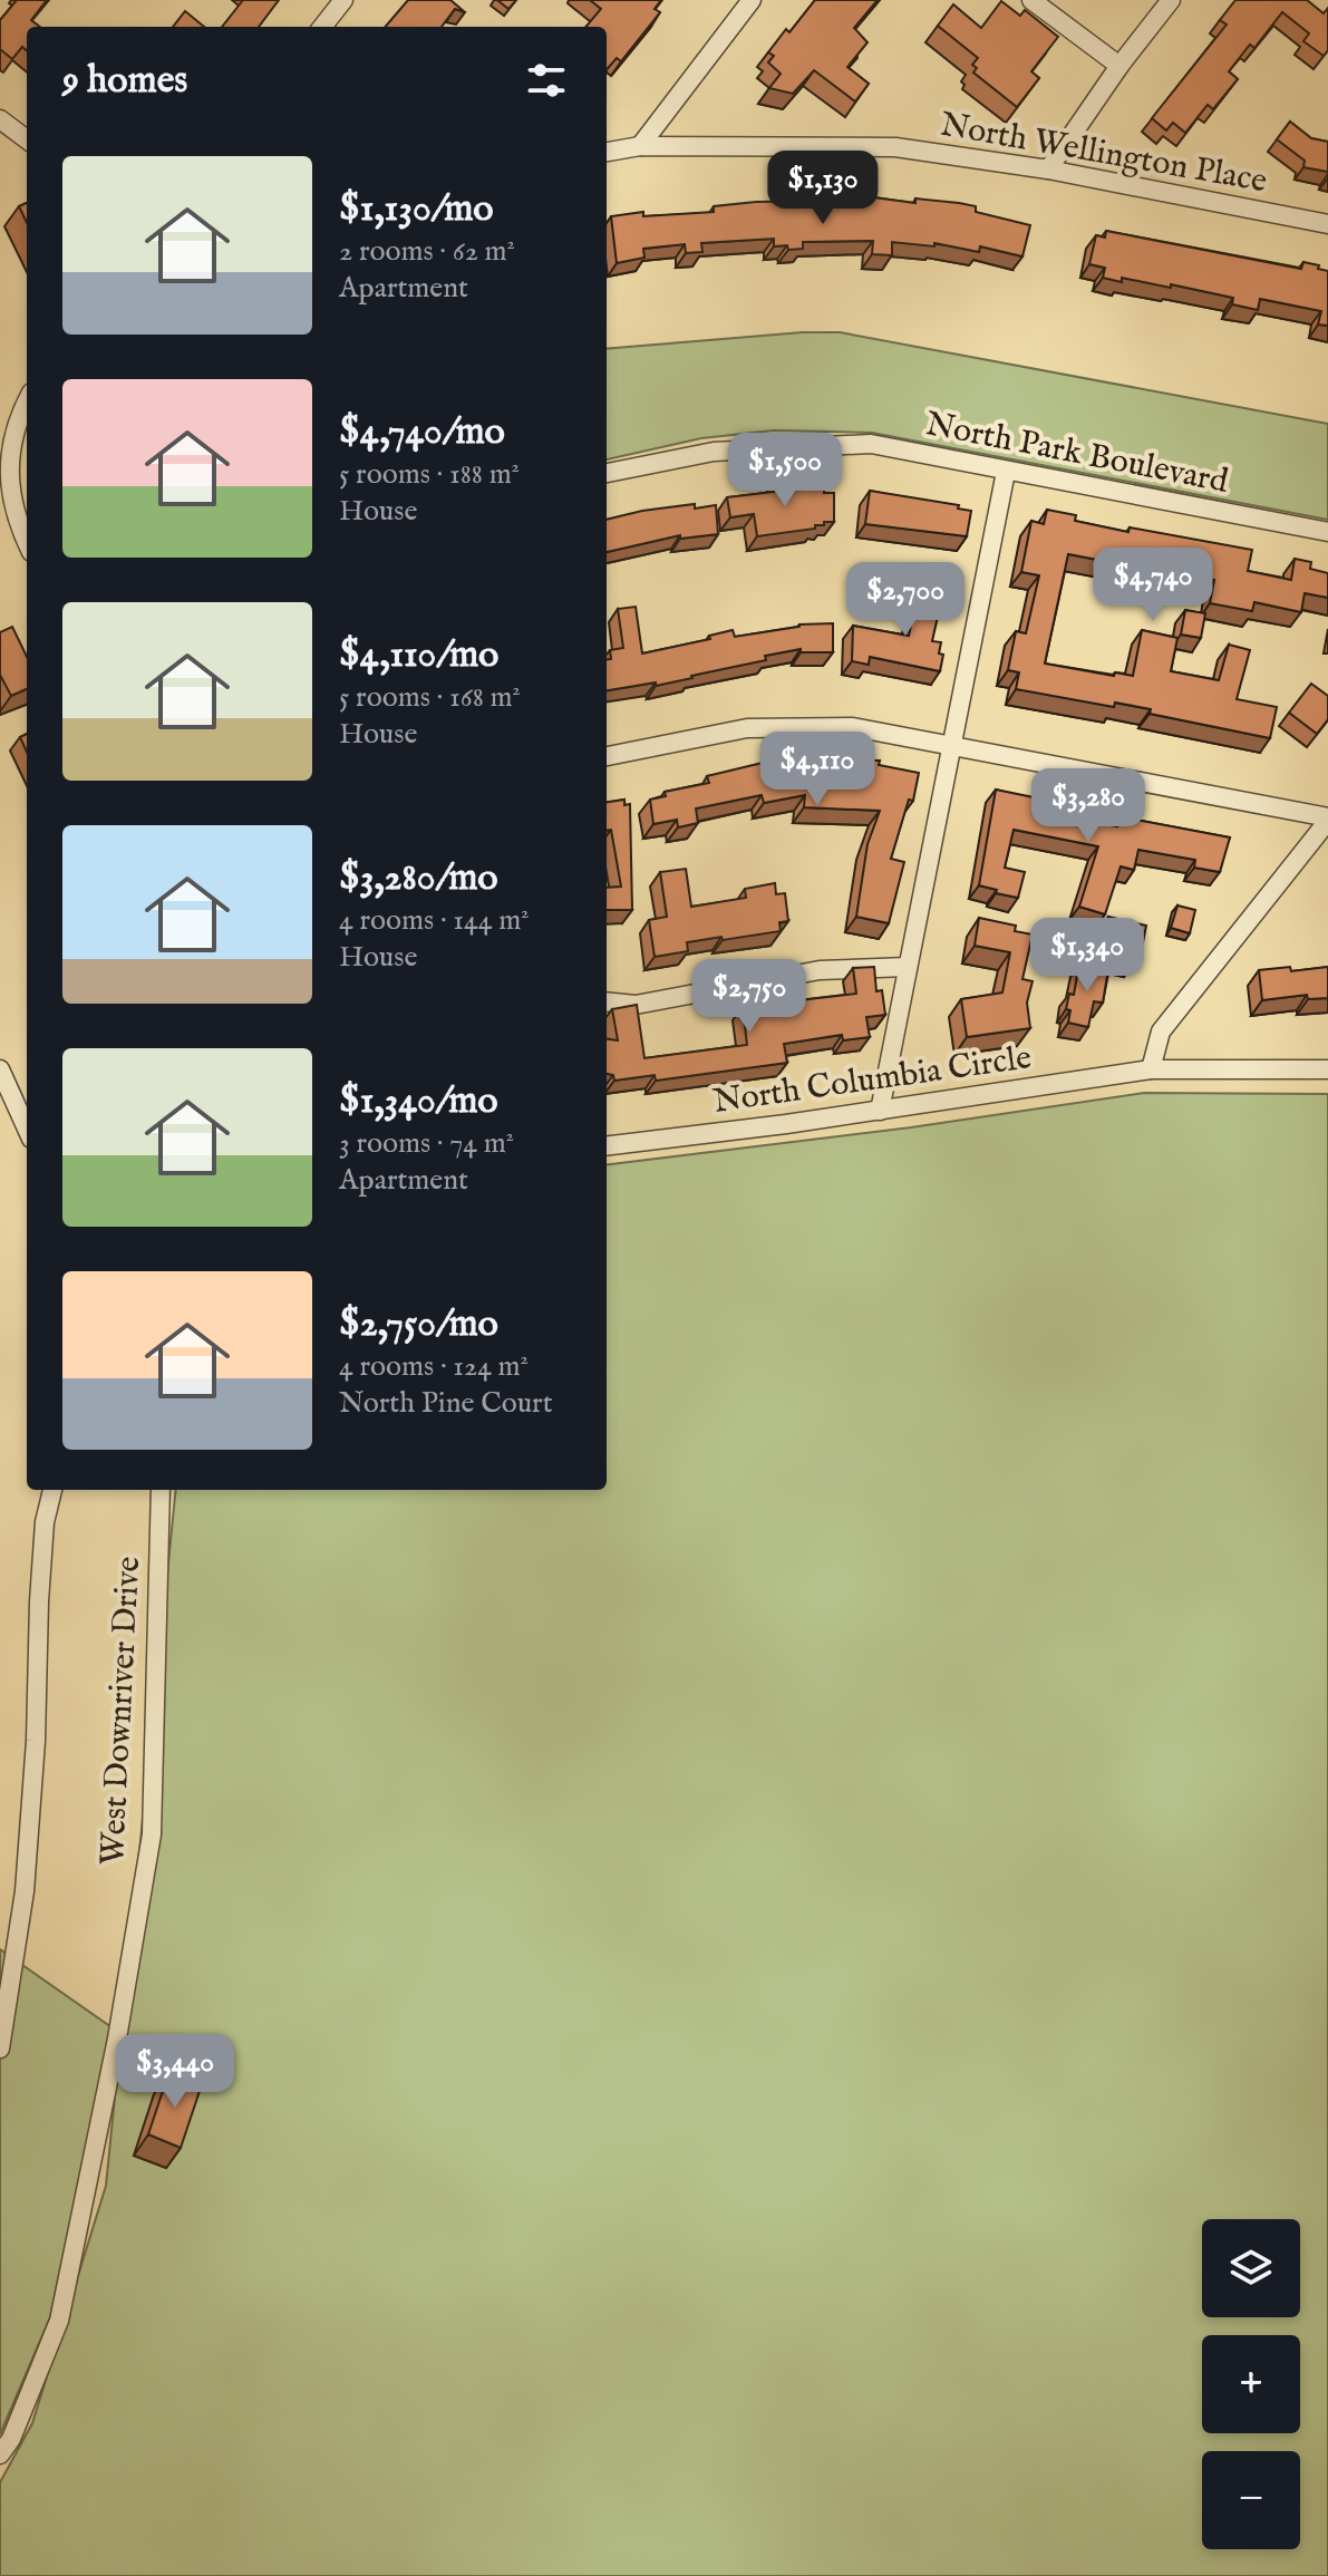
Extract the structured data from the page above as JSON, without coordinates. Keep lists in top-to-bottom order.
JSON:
{
  "streets": {
    "street": [
      "North Wellington Place",
      "North Park Boulevard",
      "North Columbia Circle",
      "West Downriver Drive"
    ]
  },
  "page": {
    "heading": "9 homes",
    "list": [
      {
        "name": "$1,130/mo",
        "note": "2 rooms · 62 m² · Apartment"
      },
      {
        "name": "$4,740/mo",
        "note": "5 rooms · 188 m² · House"
      },
      {
        "name": "$4,110/mo",
        "note": "5 rooms · 168 m² · House"
      },
      {
        "name": "$3,280/mo",
        "note": "4 rooms · 144 m² · House"
      },
      {
        "name": "$1,340/mo",
        "note": "3 rooms · 74 m² · Apartment"
      },
      {
        "name": "$2,750/mo",
        "note": "4 rooms · 124 m² · North Pine Court"
      }
    ],
    "price": [
      "$1,130",
      "$1,500",
      "$4,740",
      "$2,700",
      "$4,110",
      "$3,280",
      "$1,340",
      "$2,750",
      "$3,440"
    ],
    "map_buttons": ["+", "−"]
  }
}
